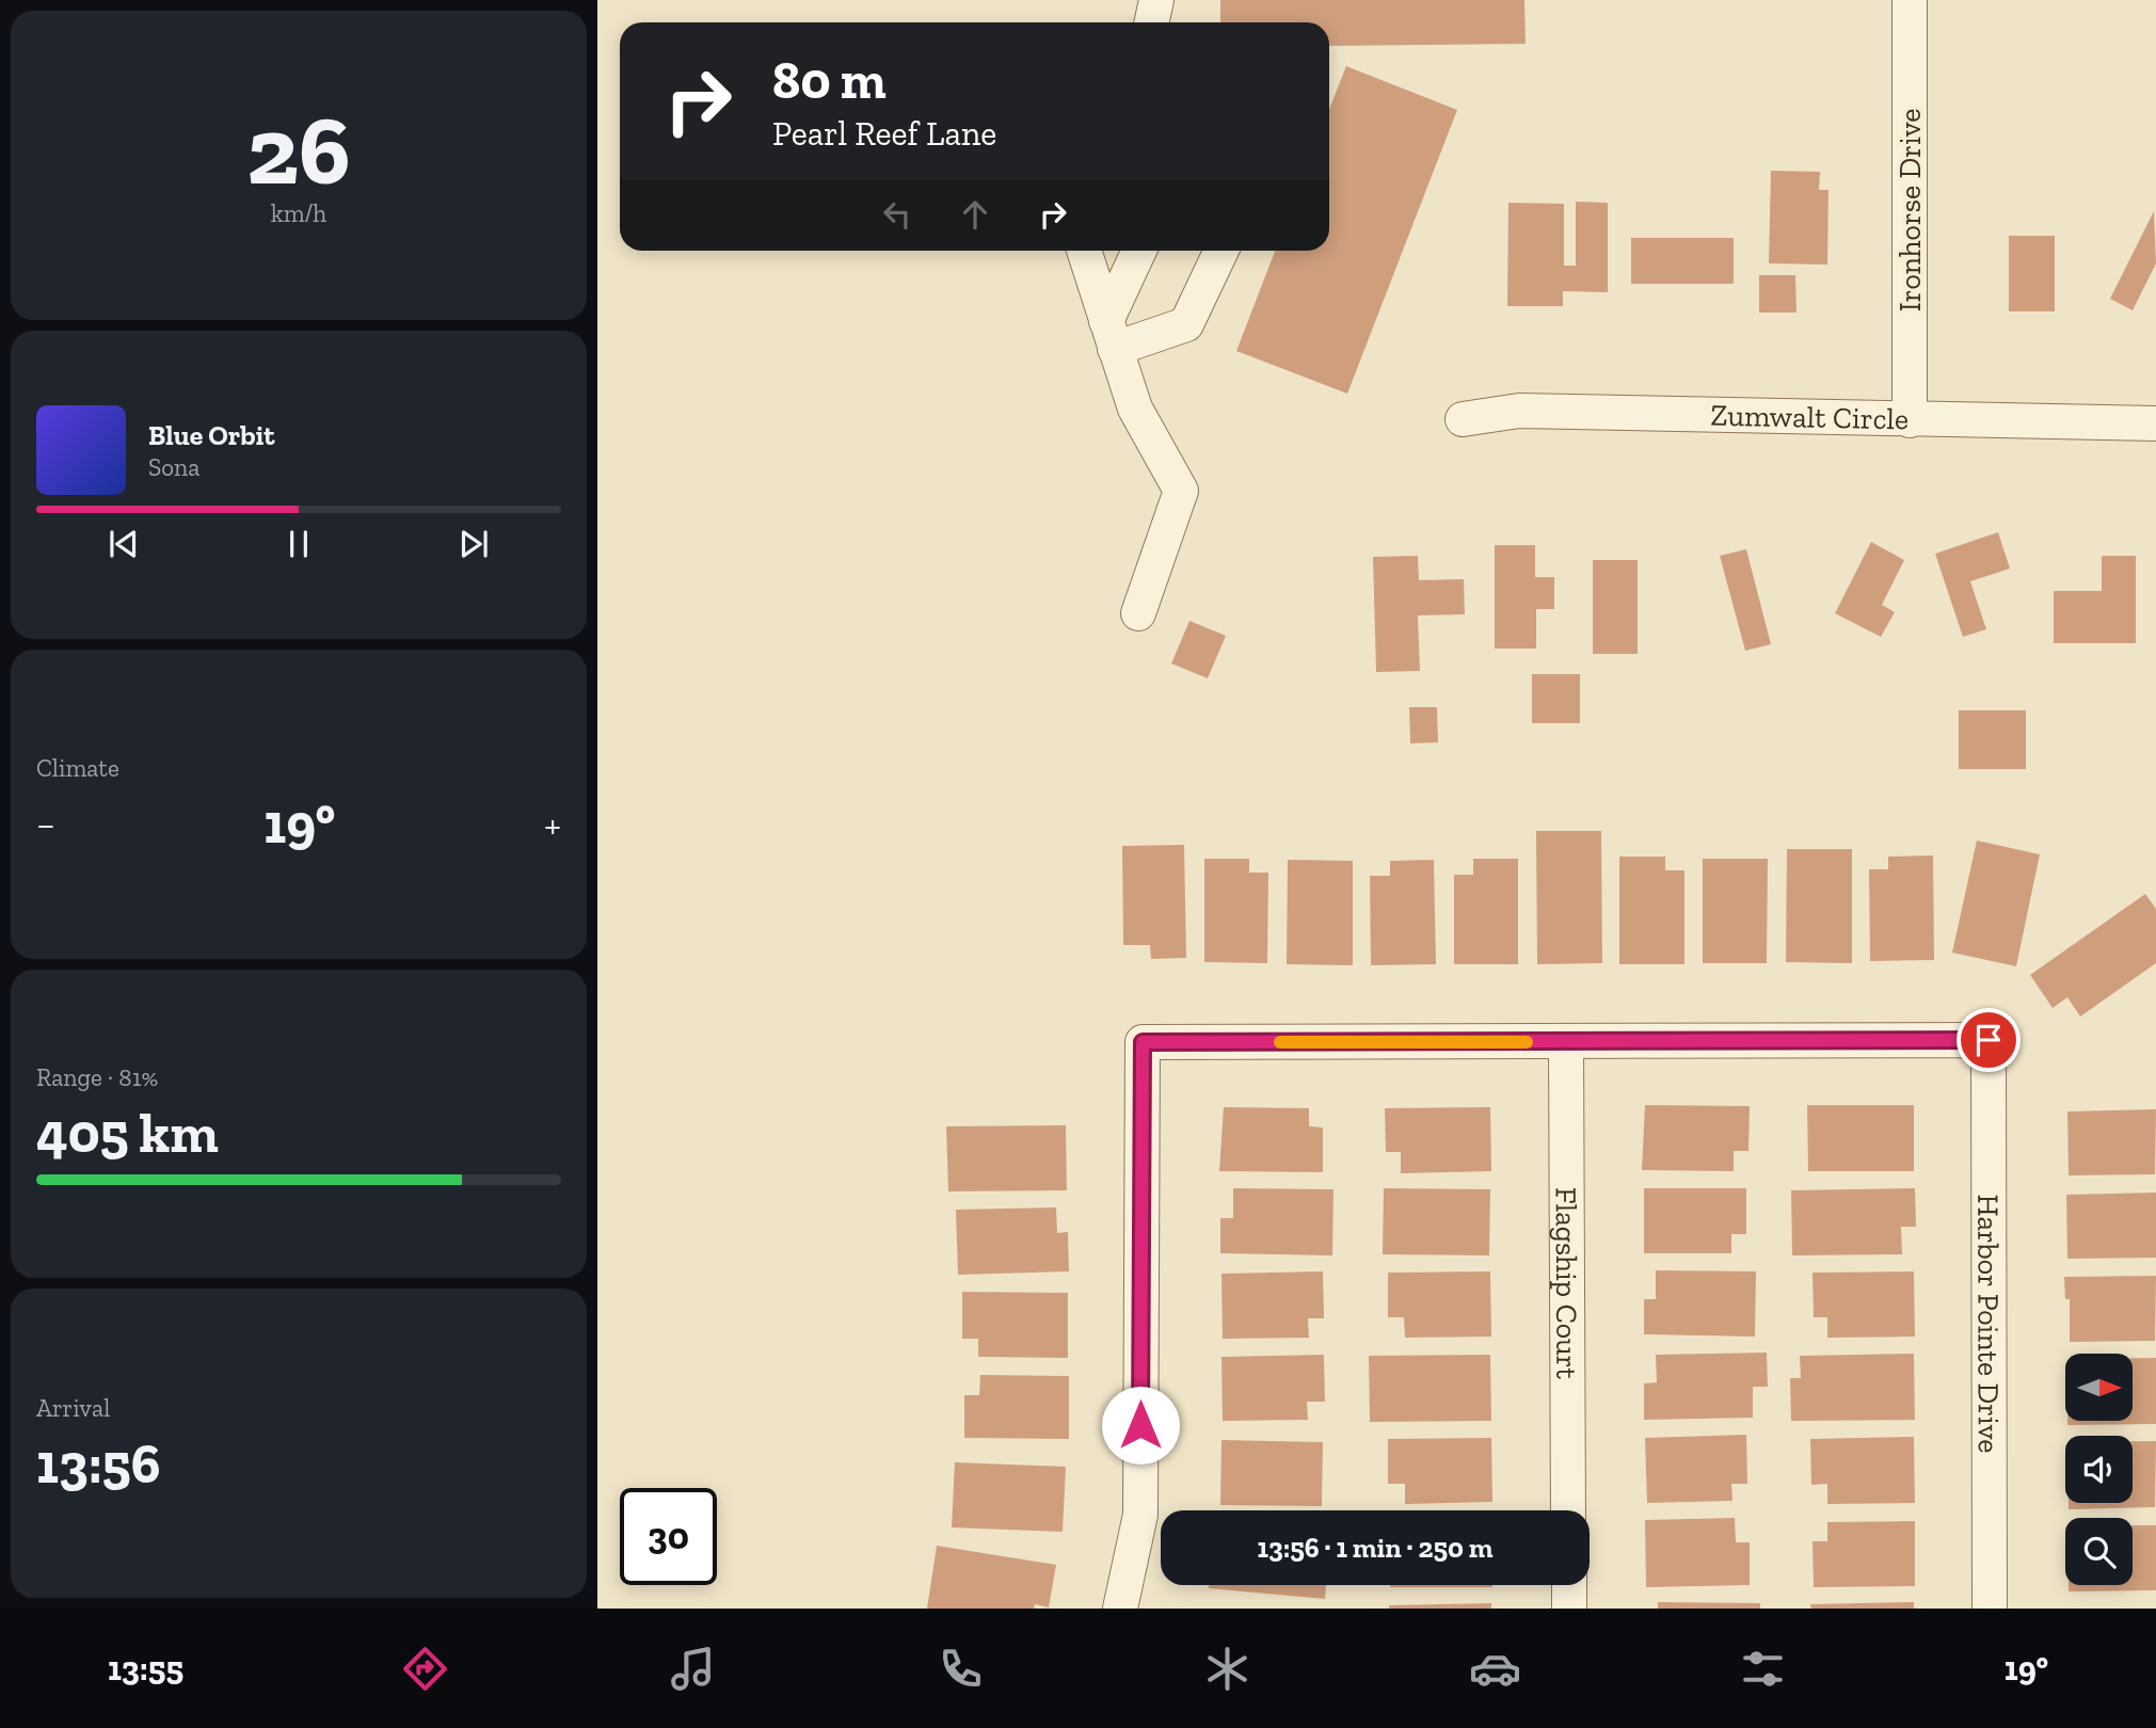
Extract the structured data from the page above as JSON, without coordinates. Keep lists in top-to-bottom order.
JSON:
{
  "streets": {
    "street": [
      "Ironhorse Drive",
      "Zumwalt Circle",
      "Flagship Court",
      "Harbor Pointe Drive"
    ]
  },
  "crossings": [
    ["Ironhorse Drive", "Zumwalt Circle"],
    ["Flagship Court", "Harbor Pointe Drive"]
  ],
  "north": "right",
  "page": {
    "tile": [
      ["26", "km/h"],
      "Climate",
      ["Range · 81%", "405 km"],
      ["Arrival", "13:56"]
    ],
    "turn": ["80 m", "Pearl Reef Lane"],
    "song": ["Blue Orbit", "Sona"],
    "heat": ["−", "19°", "+"],
    "limit": "30",
    "trip": "13:56 · 1 min · 250 m",
    "tabs": ["13:55", "19°"]
  }
}
